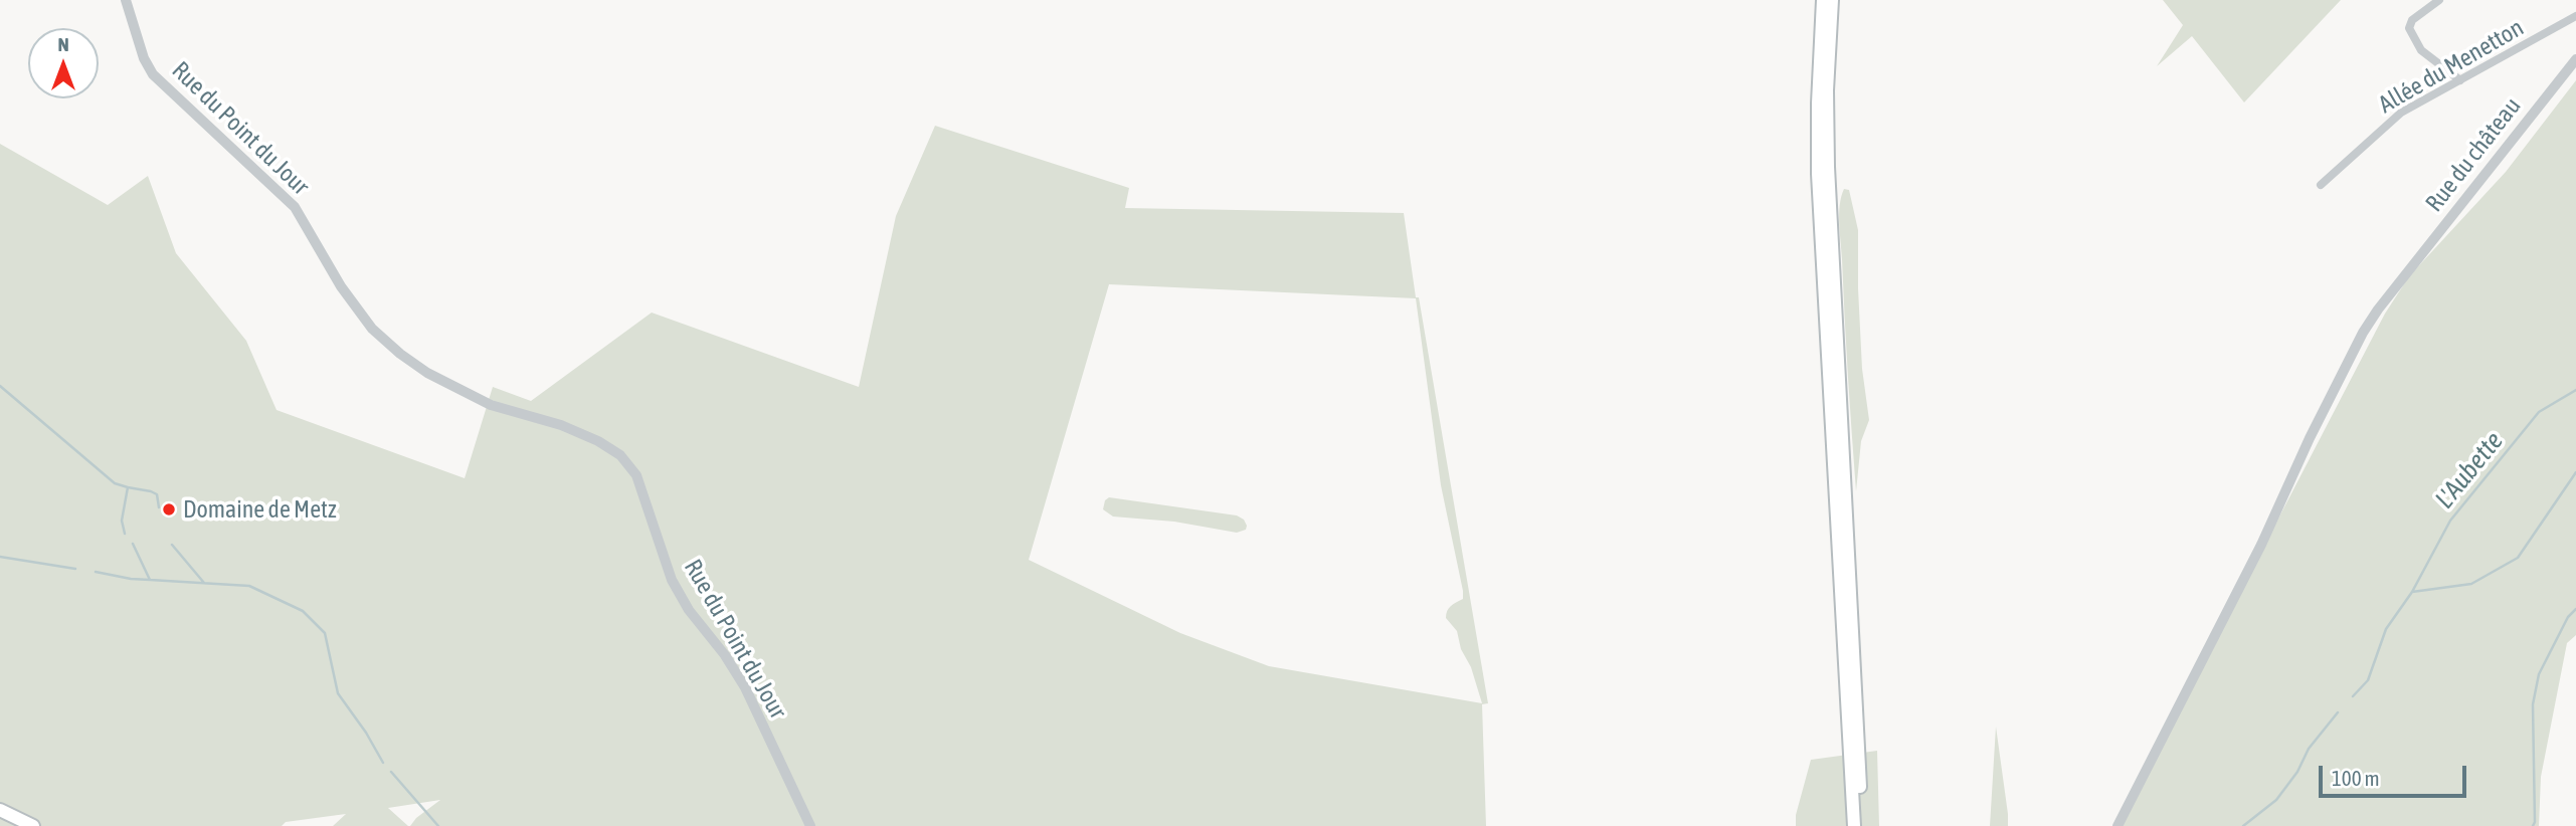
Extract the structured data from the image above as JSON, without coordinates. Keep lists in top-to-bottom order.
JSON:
{
  "streets": {
    "street": ["Allée du Menetton", "Rue du Point du Jour", "Rue du château"]
  },
  "water": ["L'Aubette"],
  "places": ["Domaine de Metz"],
  "scale_bar": "100 m",
  "north": "top"
}
